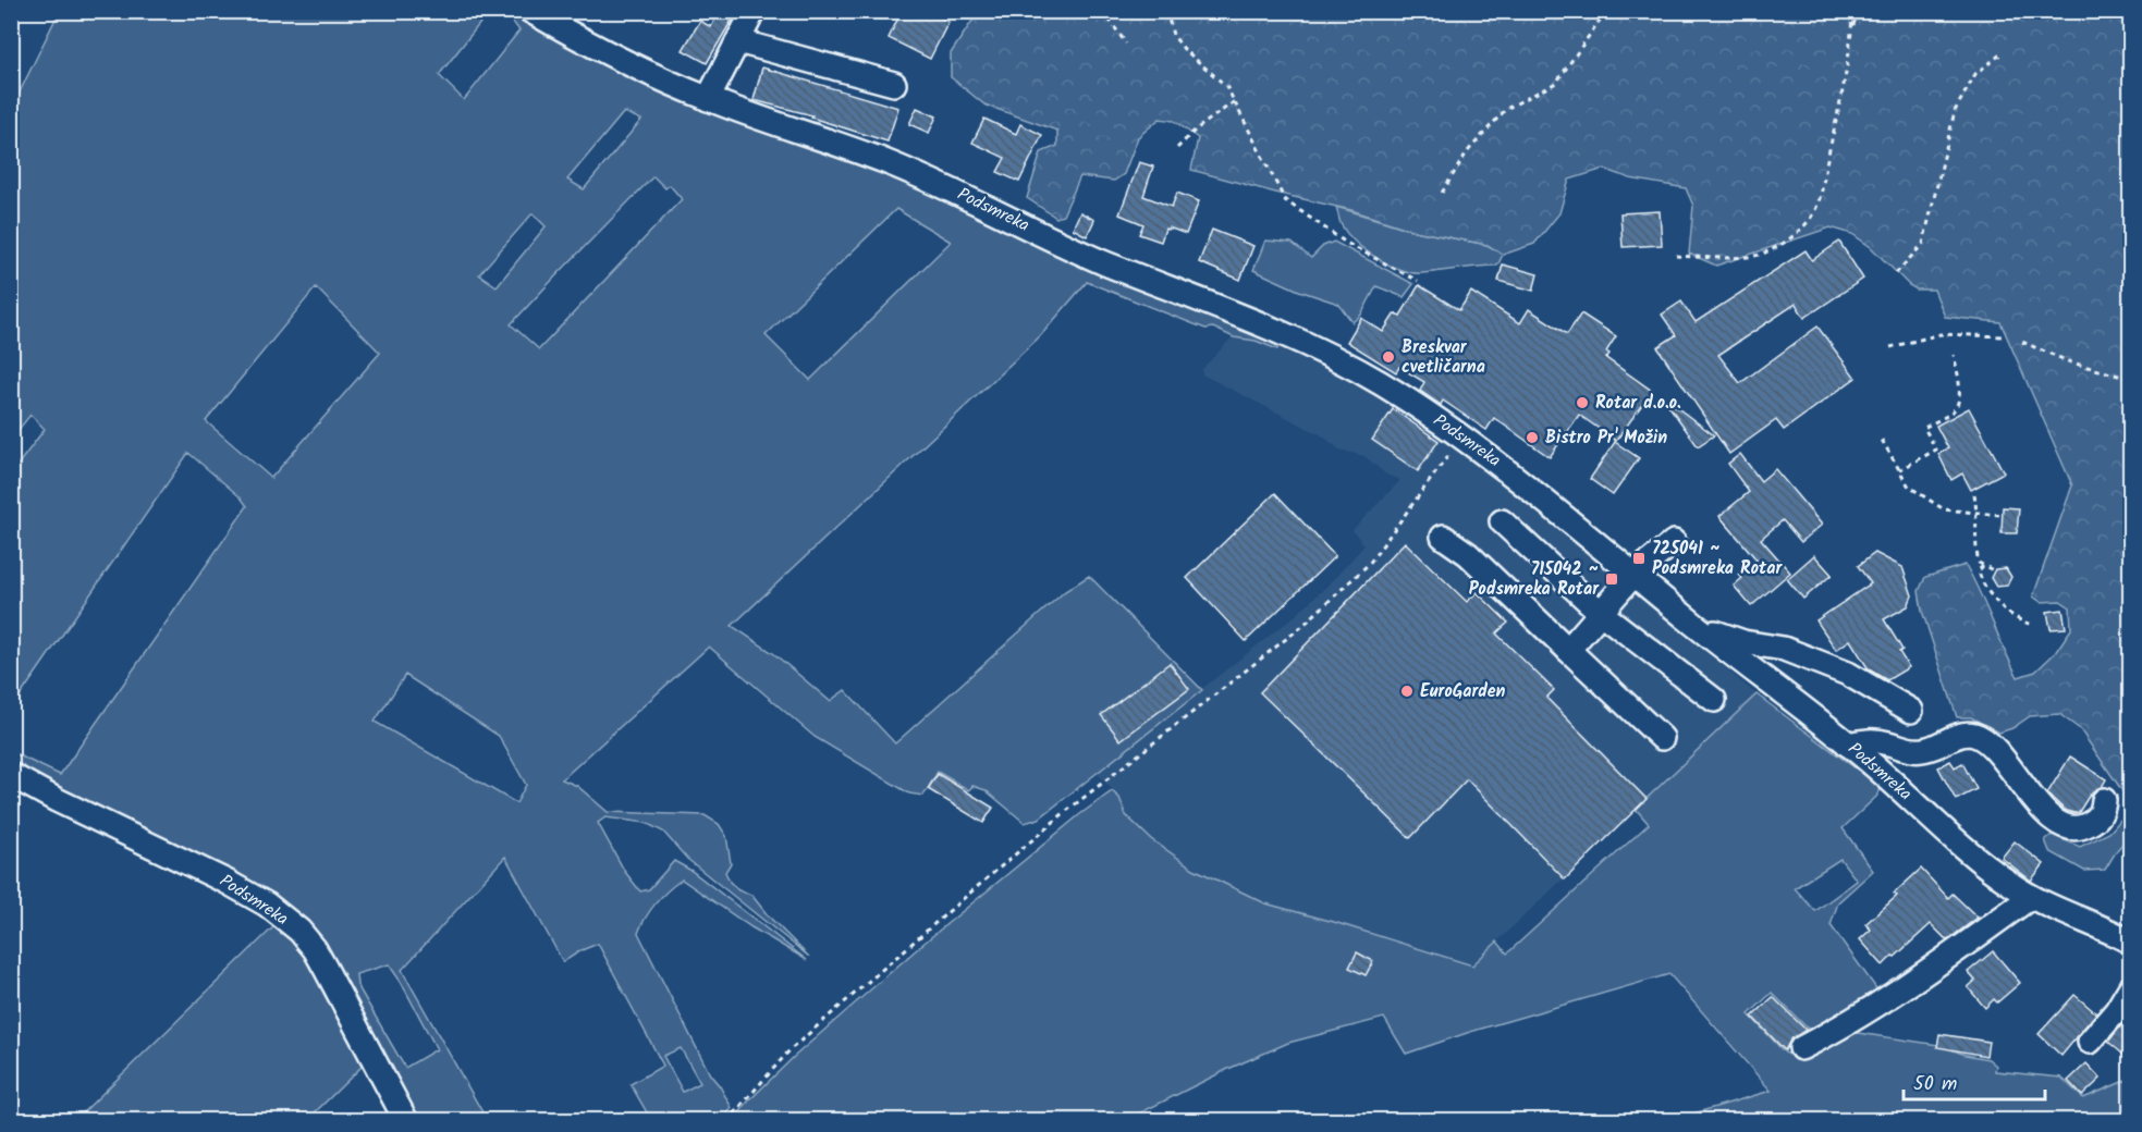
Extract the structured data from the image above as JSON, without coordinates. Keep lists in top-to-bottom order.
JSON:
{
  "streets": {
    "street": ["Podsmreka"]
  },
  "places": {
    "other": [
      "Breskvar cvetličarna",
      "Rotar d.o.o.",
      "Bistro Pr' Možin",
      "EuroGarden"
    ],
    "transit": ["725041 ~ Podsmreka Rotar", "715042 ~ Podsmreka Rotar"]
  },
  "scale_bar": "50 m"
}
